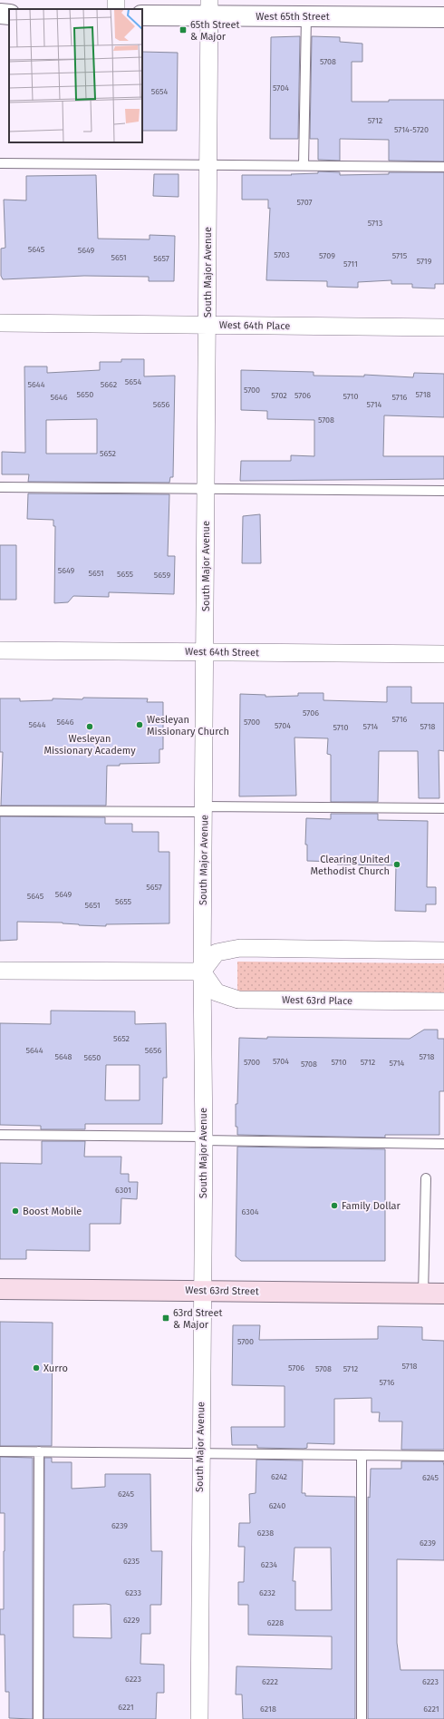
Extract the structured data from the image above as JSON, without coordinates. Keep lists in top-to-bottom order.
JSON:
{
  "streets": {
    "main road": ["West 63rd Street"],
    "street": [
      "West 65th Street",
      "South Major Avenue",
      "West 64th Place",
      "West 64th Street",
      "West 63rd Place"
    ]
  },
  "crossings": [
    ["West 65th Street", "South Major Avenue"],
    ["South Major Avenue", "West 64th Place"],
    ["South Major Avenue", "West 64th Street"],
    ["South Major Avenue", "West 63rd Place"],
    ["South Major Avenue", "West 63rd Street"]
  ],
  "places": {
    "transit": ["65th Street & Major", "63rd Street & Major"],
    "other": [
      "Wesleyan Missionary Church",
      "Wesleyan Missionary Academy",
      "Clearing United Methodist Church",
      "Family Dollar",
      "Boost Mobile",
      "Xurro"
    ]
  },
  "house_numbers": [
    "5708",
    "5704",
    "5654",
    "5712",
    "5714-5720",
    "5707",
    "5713",
    "5645",
    "5649",
    "5703",
    "5709",
    "5715",
    "5651",
    "5657",
    "5719",
    "5711",
    "5654",
    "5644",
    "5662",
    "5700",
    "5650",
    "5718",
    "5702",
    "5706",
    "5710",
    "5646",
    "5716",
    "5656",
    "5714",
    "5708",
    "5652",
    "5649",
    "5651",
    "5655",
    "5659",
    "5706",
    "5716",
    "5646",
    "5700",
    "5644",
    "5704",
    "5714",
    "5718",
    "5710",
    "5657",
    "5649",
    "5645",
    "5655",
    "5651",
    "5652",
    "5644",
    "5656",
    "5648",
    "5718",
    "5650",
    "5704",
    "5700",
    "5710",
    "5712",
    "5714",
    "5708",
    "6301",
    "6304",
    "5700",
    "5718",
    "5706",
    "5708",
    "5712",
    "5716",
    "6242",
    "6245",
    "6245",
    "6240",
    "6239",
    "6238",
    "6239",
    "6235",
    "6234",
    "6233",
    "6232",
    "6229",
    "6228",
    "6223",
    "6222",
    "6223",
    "6221",
    "6218",
    "6221"
  ]
}
